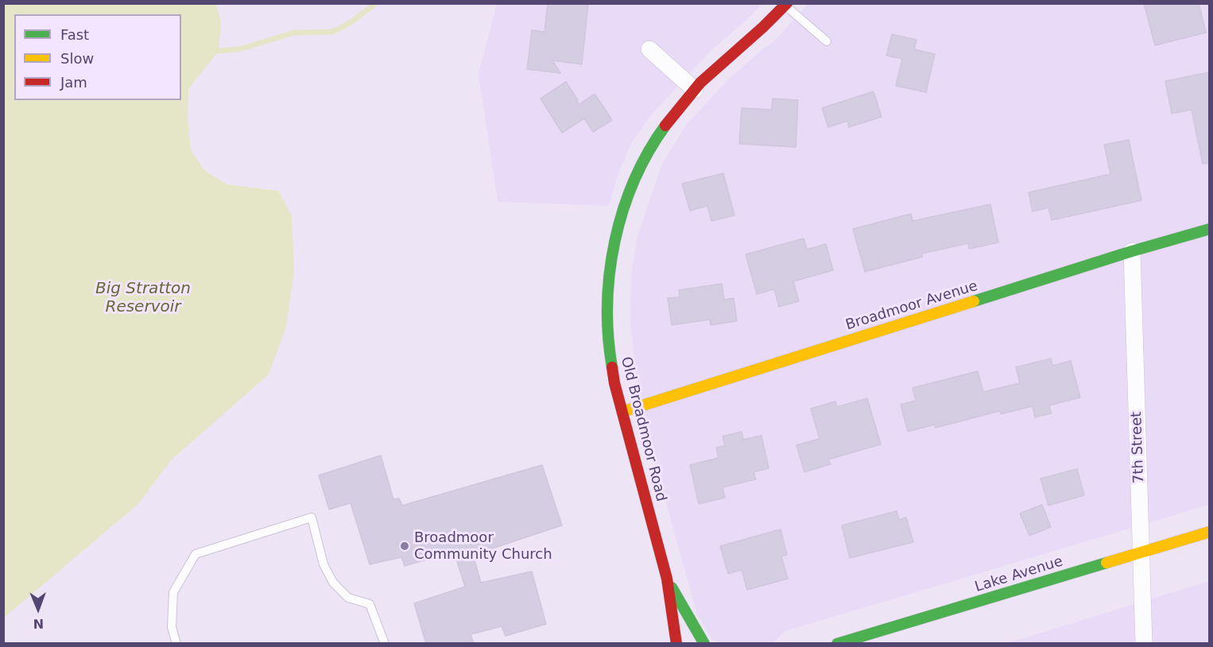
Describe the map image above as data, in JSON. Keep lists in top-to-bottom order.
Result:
{
  "streets": {
    "street": [
      "Broadmoor Avenue",
      "Old Broadmoor Road",
      "7th Street",
      "Lake Avenue"
    ]
  },
  "crossings": [
    ["Broadmoor Avenue", "Old Broadmoor Road"],
    ["Broadmoor Avenue", "7th Street"],
    ["7th Street", "Lake Avenue"]
  ],
  "water": ["Big Stratton Reservoir"],
  "places": ["Broadmoor Community Church"],
  "legend": ["Fast", "Slow", "Jam"],
  "north": "bottom"
}
